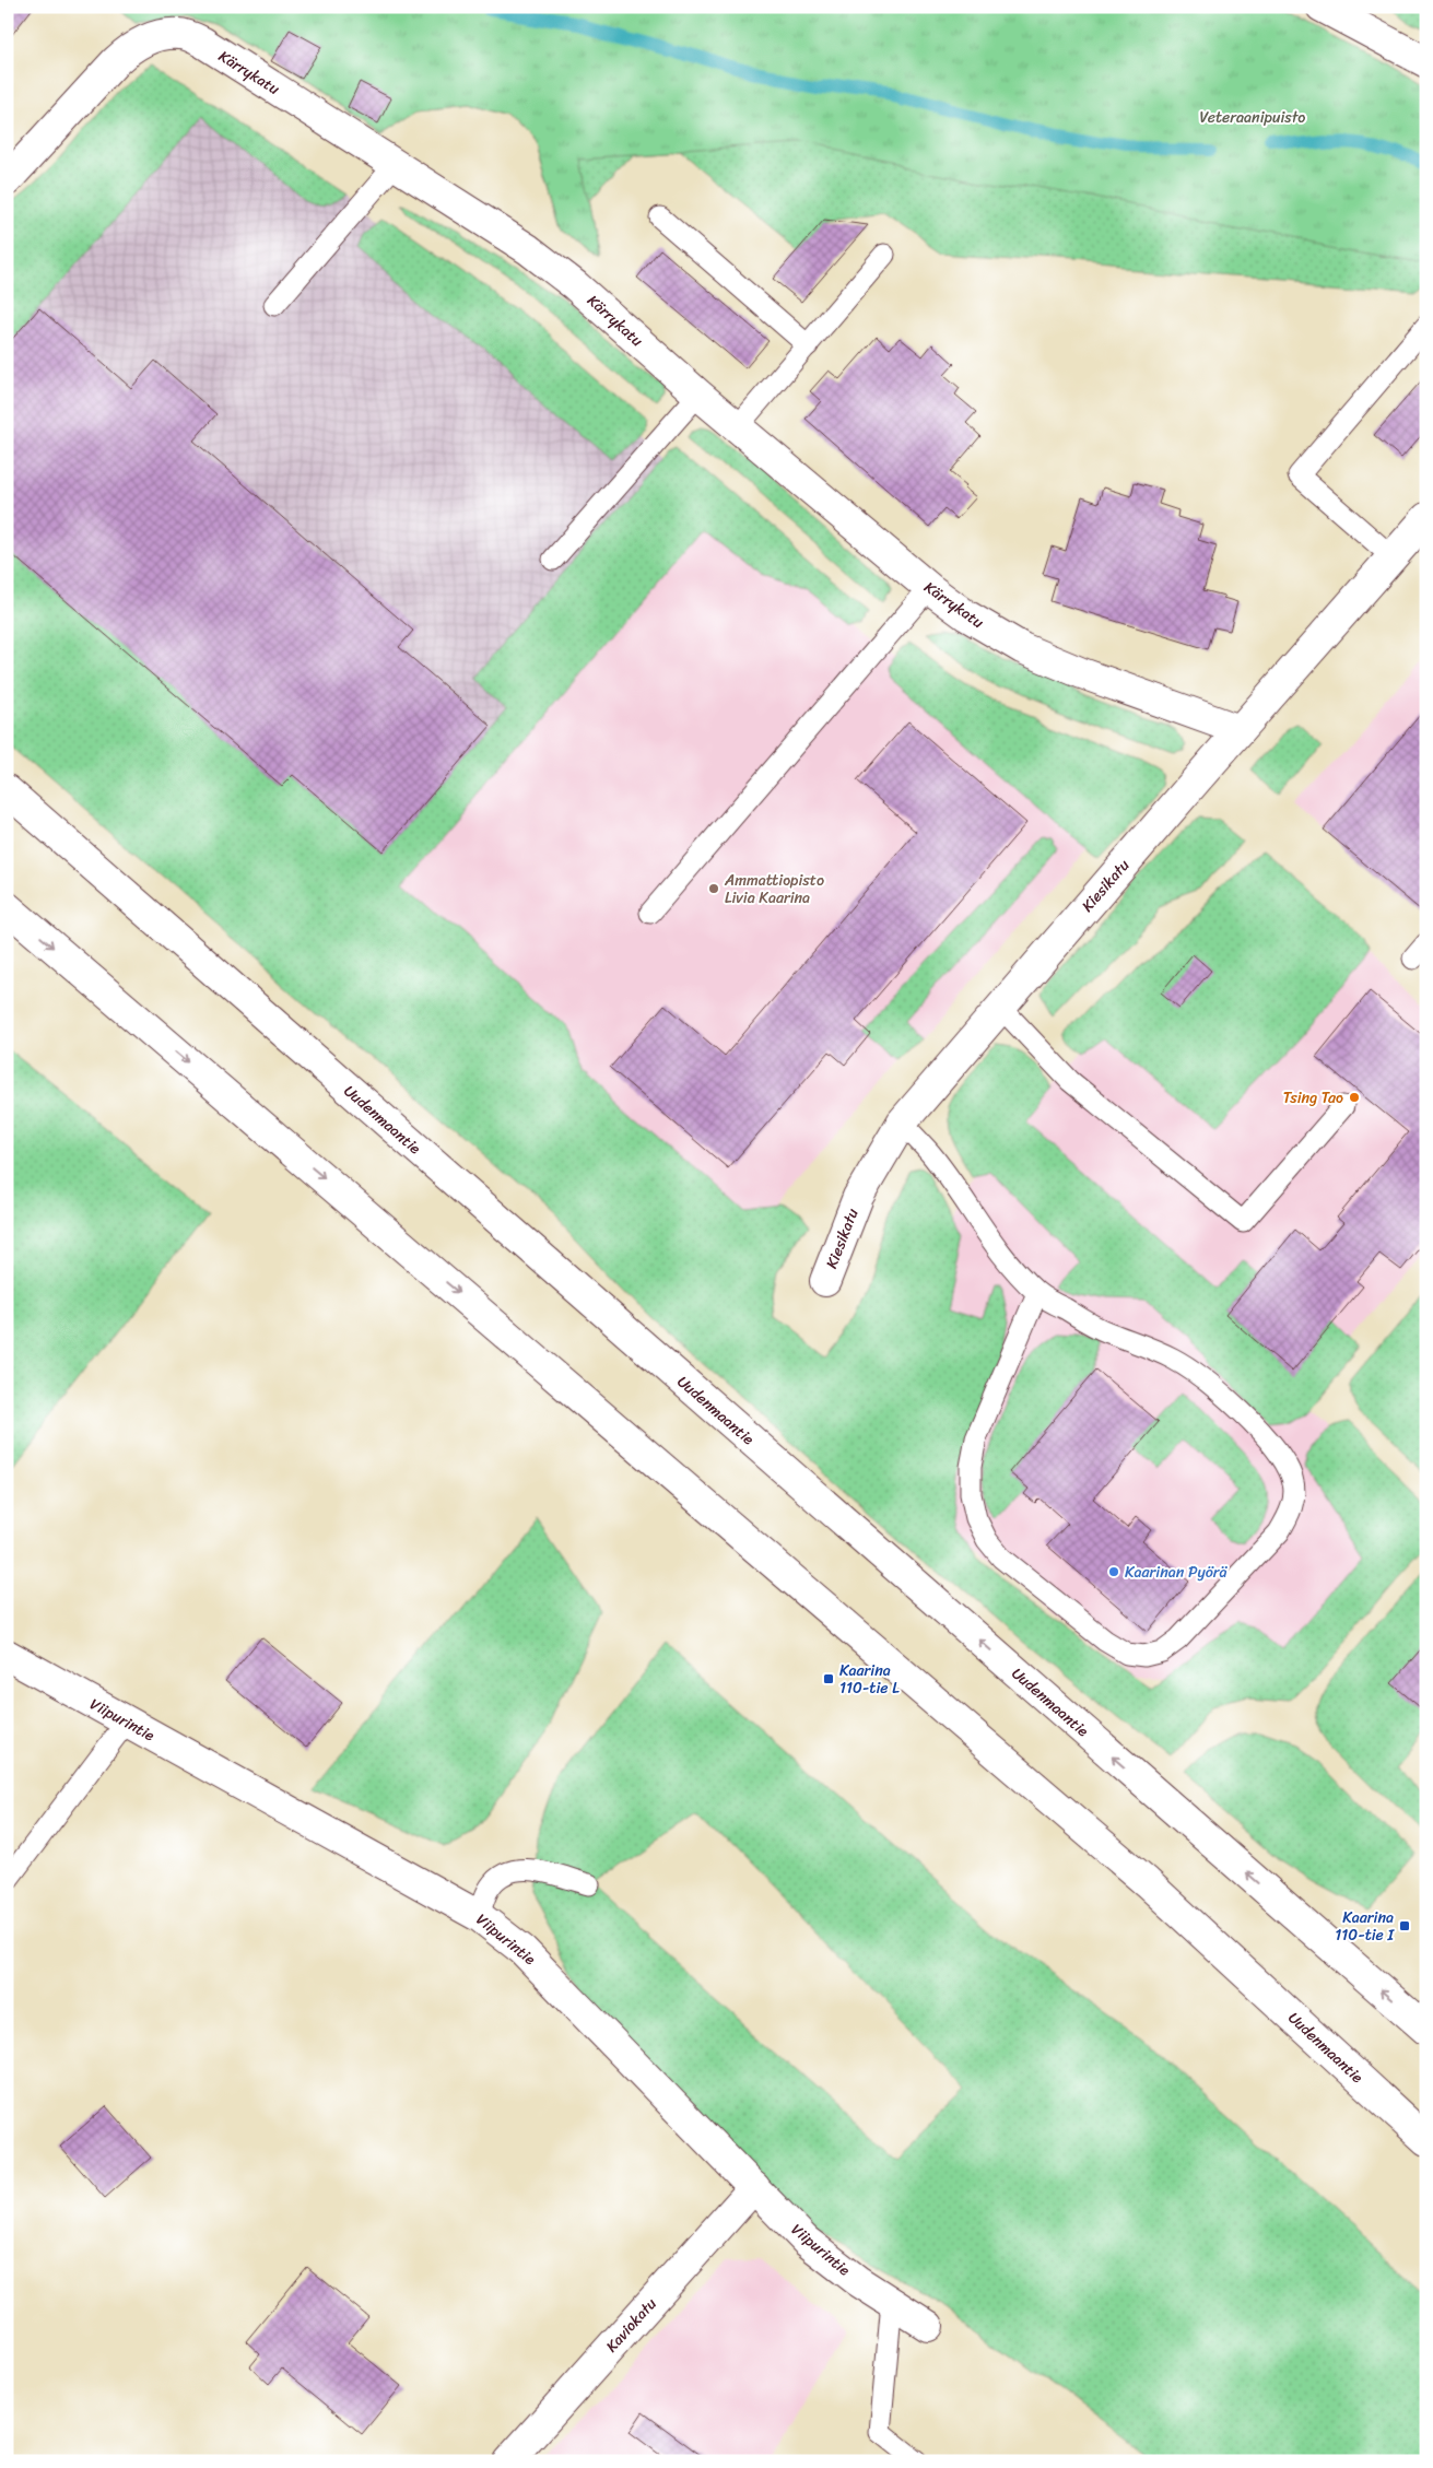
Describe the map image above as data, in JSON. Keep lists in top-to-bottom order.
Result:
{
  "streets": {
    "street": [
      "Kärrykatu",
      "Kiesikatu",
      "Uudenmaantie",
      "Viipurintie",
      "Kaviokatu"
    ]
  },
  "crossings": [
    ["Kärrykatu", "Kiesikatu"],
    ["Viipurintie", "Kaviokatu"]
  ],
  "parks": ["Veteraanipuisto"],
  "places": {
    "other": ["Ammattiopisto Livia Kaarina", "Tsing Tao", "Kaarinan Pyörä"],
    "transit": ["Kaarina 110-tie L", "Kaarina 110-tie I"]
  }
}
